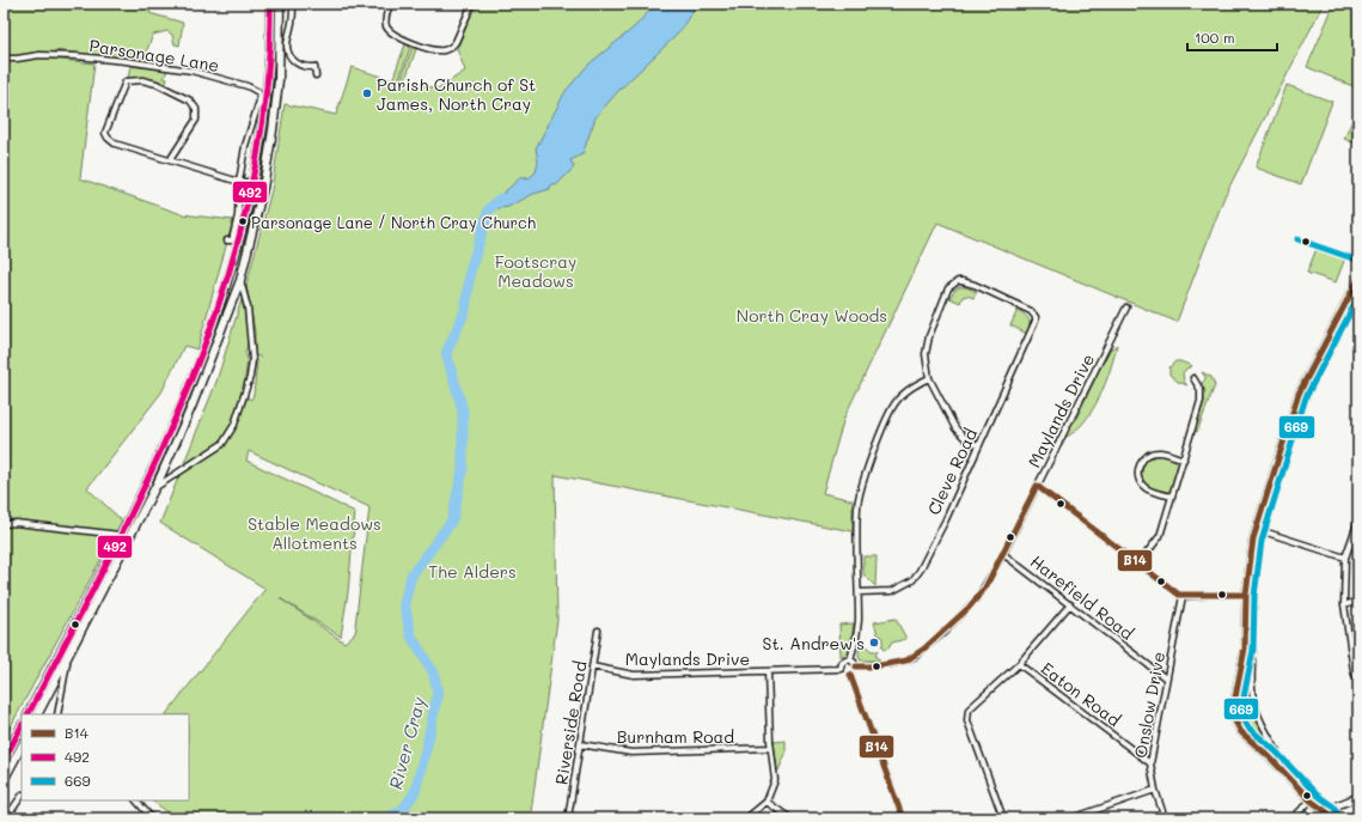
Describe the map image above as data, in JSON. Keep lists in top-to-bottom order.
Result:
{
  "streets": {
    "street": [
      "Parsonage Lane",
      "Maylands Drive",
      "Cleve Road",
      "Harefield Road",
      "Eaton Road",
      "Onslow Drive",
      "Riverside Road",
      "Burnham Road"
    ]
  },
  "crossings": [
    ["Maylands Drive", "Harefield Road"],
    ["Maylands Drive", "Riverside Road"],
    ["Harefield Road", "Onslow Drive"],
    ["Eaton Road", "Onslow Drive"],
    ["Riverside Road", "Burnham Road"]
  ],
  "water": ["River Cray"],
  "parks": [
    "Footscray Meadows",
    "North Cray Woods",
    "Stable Meadows Allotments",
    "The Alders"
  ],
  "places": ["Parish Church of St James, North Cray", "Parsonage Lane / North Cray Church", "St. Andrew's"],
  "lines": ["transit line 492", "transit line 669", "transit line B14"],
  "legend": ["B14", "492", "669"],
  "scale_bar": "100 m"
}
